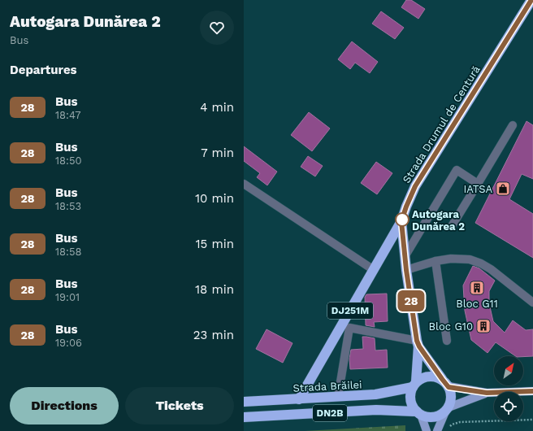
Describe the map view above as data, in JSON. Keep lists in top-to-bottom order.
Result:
{
  "streets": {
    "highway": [
      "Strada Drumul de Centură",
      "DJ251M",
      "Strada Brăilei",
      "DN2B"
    ]
  },
  "crossings": [
    ["Strada Drumul de Centură", "DJ251M"],
    ["Strada Drumul de Centură", "Strada Brăilei"],
    ["Strada Drumul de Centură", "DN2B"],
    ["DJ251M", "Strada Brăilei"],
    ["Strada Brăilei", "DN2B"]
  ],
  "places": {
    "shop": ["IATSA"],
    "other": ["Autogara Dunărea 2"],
    "building": ["Bloc G11", "Bloc G10"]
  },
  "lines": ["bus line 28"],
  "north": "top right",
  "page": {
    "heading": [
      ["Autogara Dunărea 2", "Bus"],
      "Departures"
    ],
    "on_map": "28",
    "list": [
      {
        "mark": "28",
        "name": "Bus",
        "note": "18:47",
        "value": "4 min"
      },
      {
        "mark": "28",
        "name": "Bus",
        "note": "18:50",
        "value": "7 min"
      },
      {
        "mark": "28",
        "name": "Bus",
        "note": "18:53",
        "value": "10 min"
      },
      {
        "mark": "28",
        "name": "Bus",
        "note": "18:58",
        "value": "15 min"
      },
      {
        "mark": "28",
        "name": "Bus",
        "note": "19:01",
        "value": "18 min"
      },
      {
        "mark": "28",
        "name": "Bus",
        "note": "19:06",
        "value": "23 min"
      }
    ],
    "buttons": ["Directions", "Tickets"]
  }
}
